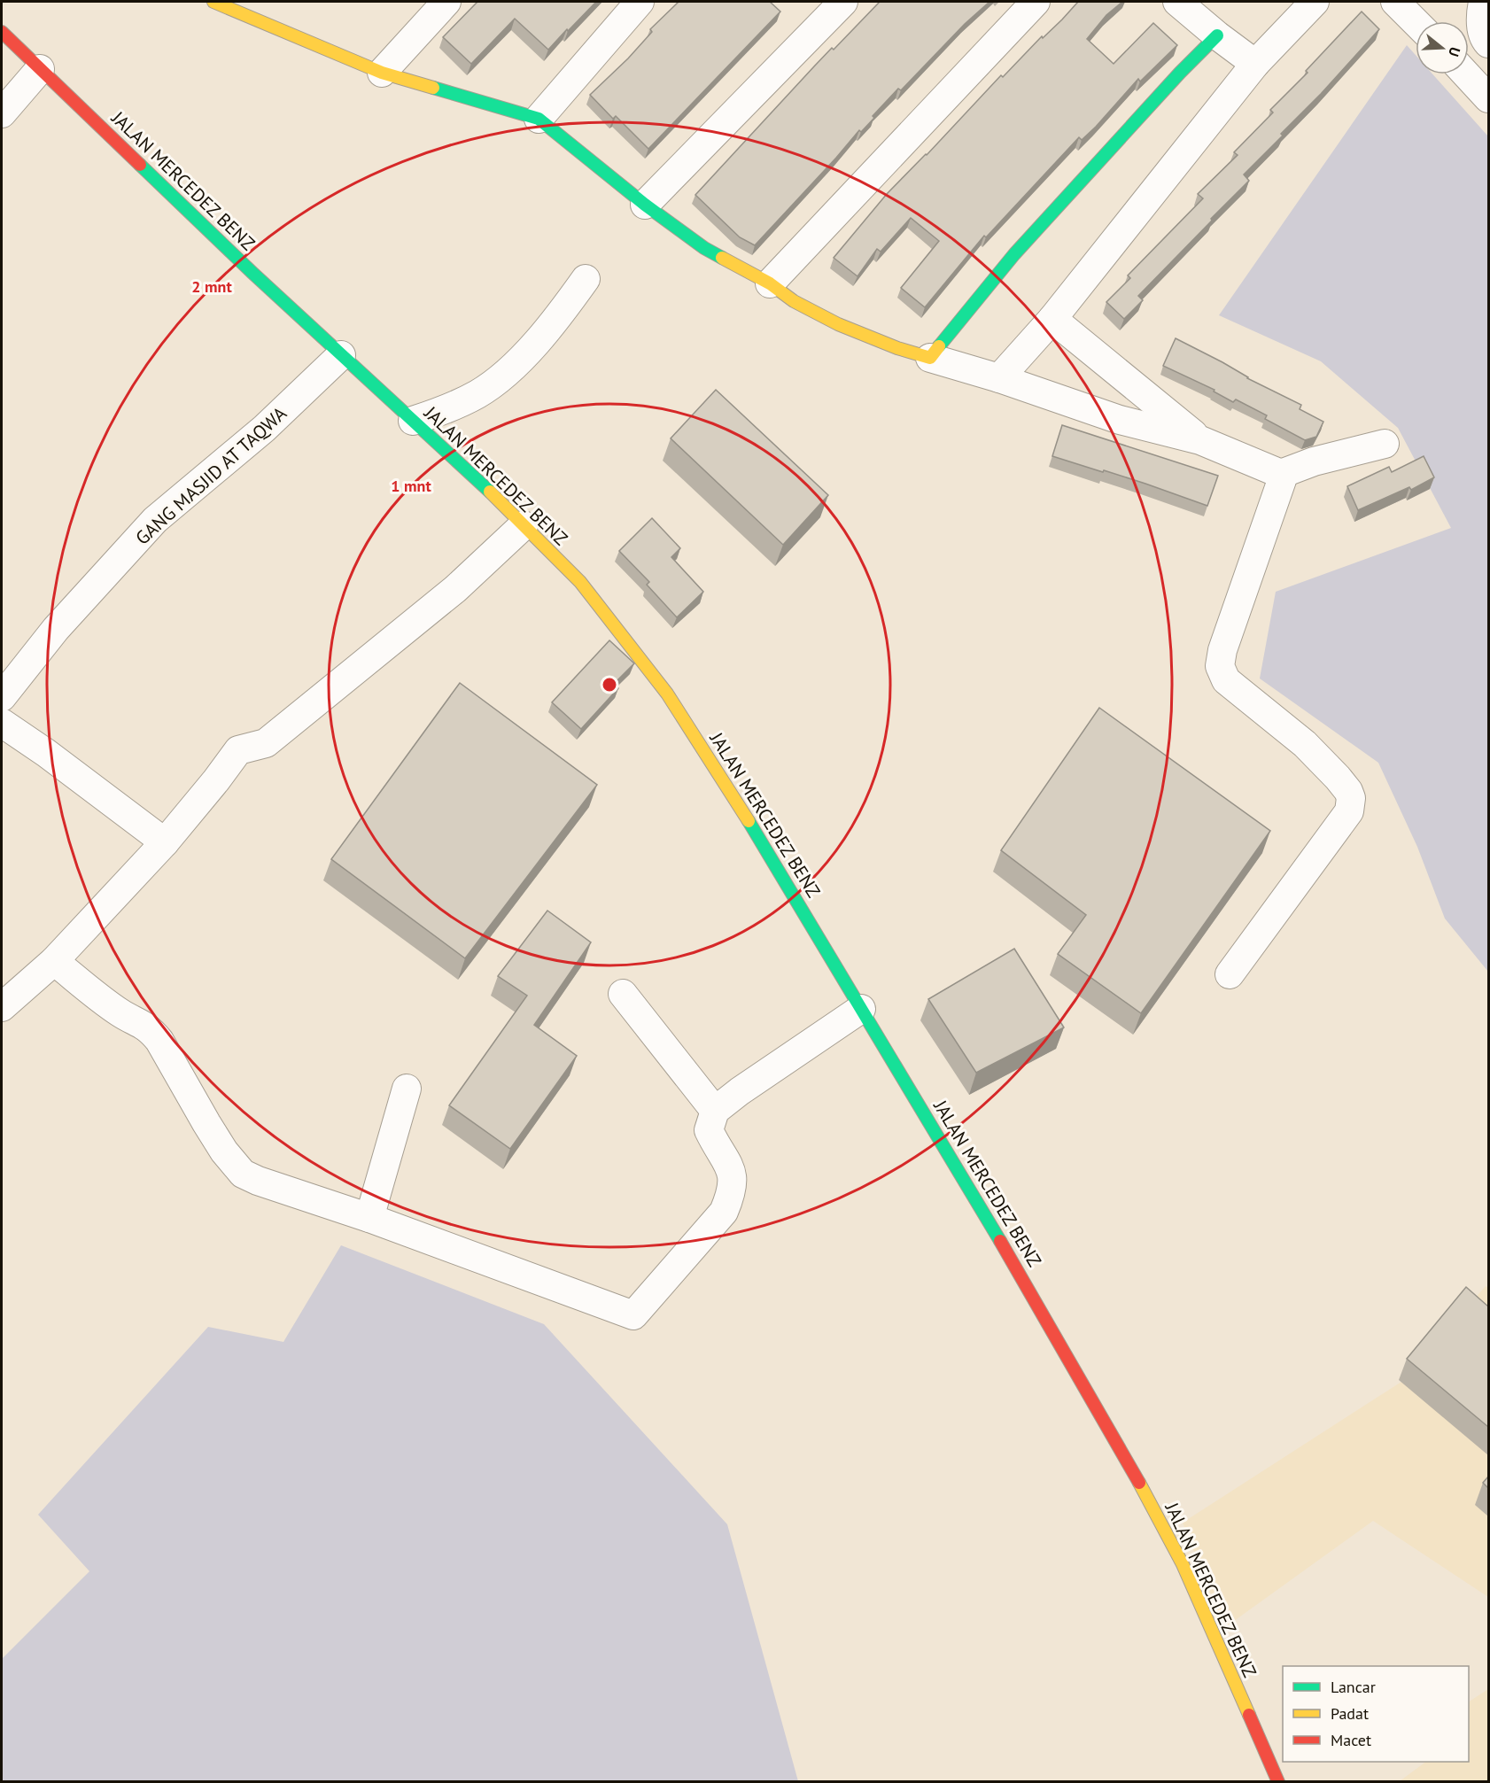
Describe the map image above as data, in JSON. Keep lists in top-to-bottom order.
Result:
{
  "streets": {
    "main road": ["JALAN MERCEDEZ BENZ"],
    "street": ["GANG MASJID AT TAQWA"]
  },
  "crossings": [
    ["JALAN MERCEDEZ BENZ", "GANG MASJID AT TAQWA"]
  ],
  "legend": ["Lancar", "Padat", "Macet"],
  "north": "right",
  "rings": ["2 mnt", "1 mnt"]
}
